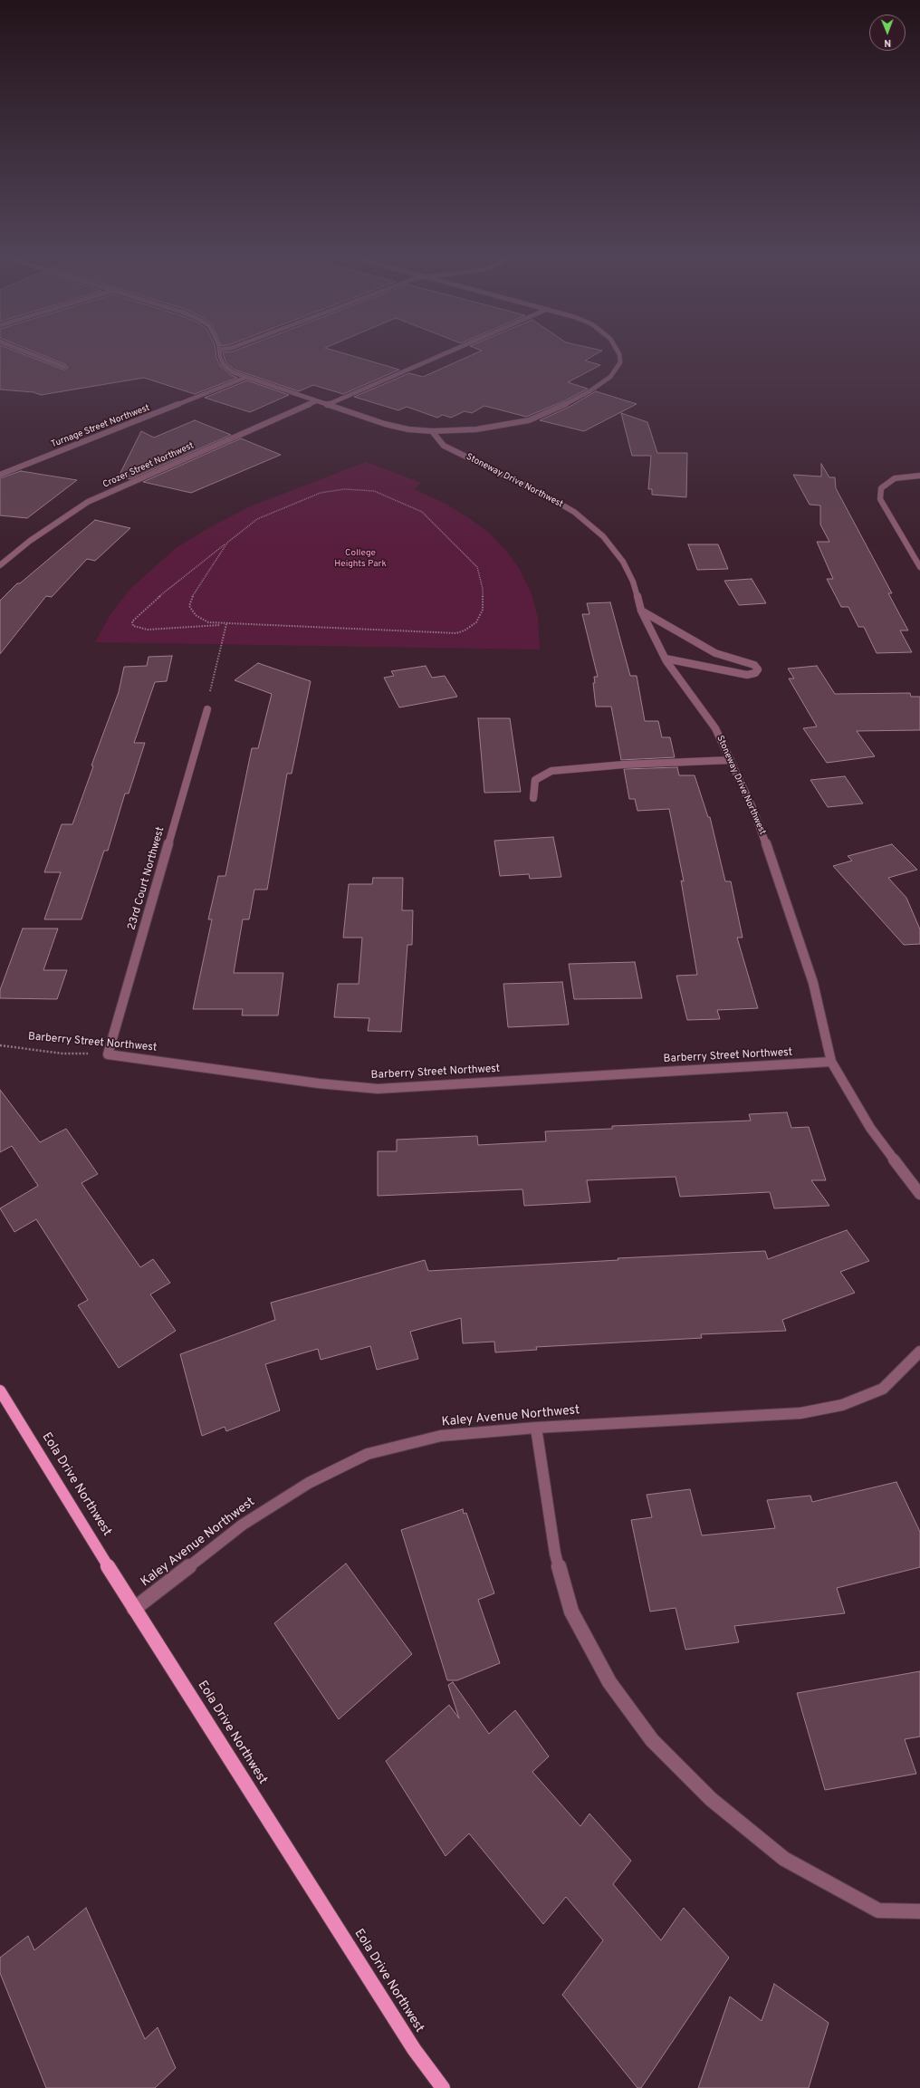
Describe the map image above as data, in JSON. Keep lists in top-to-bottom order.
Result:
{
  "streets": {
    "main road": ["Eola Drive Northwest"],
    "street": [
      "Turnage Street Northwest",
      "Crozer Street Northwest",
      "Stoneway Drive Northwest",
      "23rd Court Northwest",
      "Barberry Street Northwest",
      "Kaley Avenue Northwest"
    ]
  },
  "crossings": [
    ["Stoneway Drive Northwest", "Barberry Street Northwest"],
    ["23rd Court Northwest", "Barberry Street Northwest"],
    ["Kaley Avenue Northwest", "Eola Drive Northwest"]
  ],
  "parks": ["College Heights Park"],
  "north": "bottom"
}
